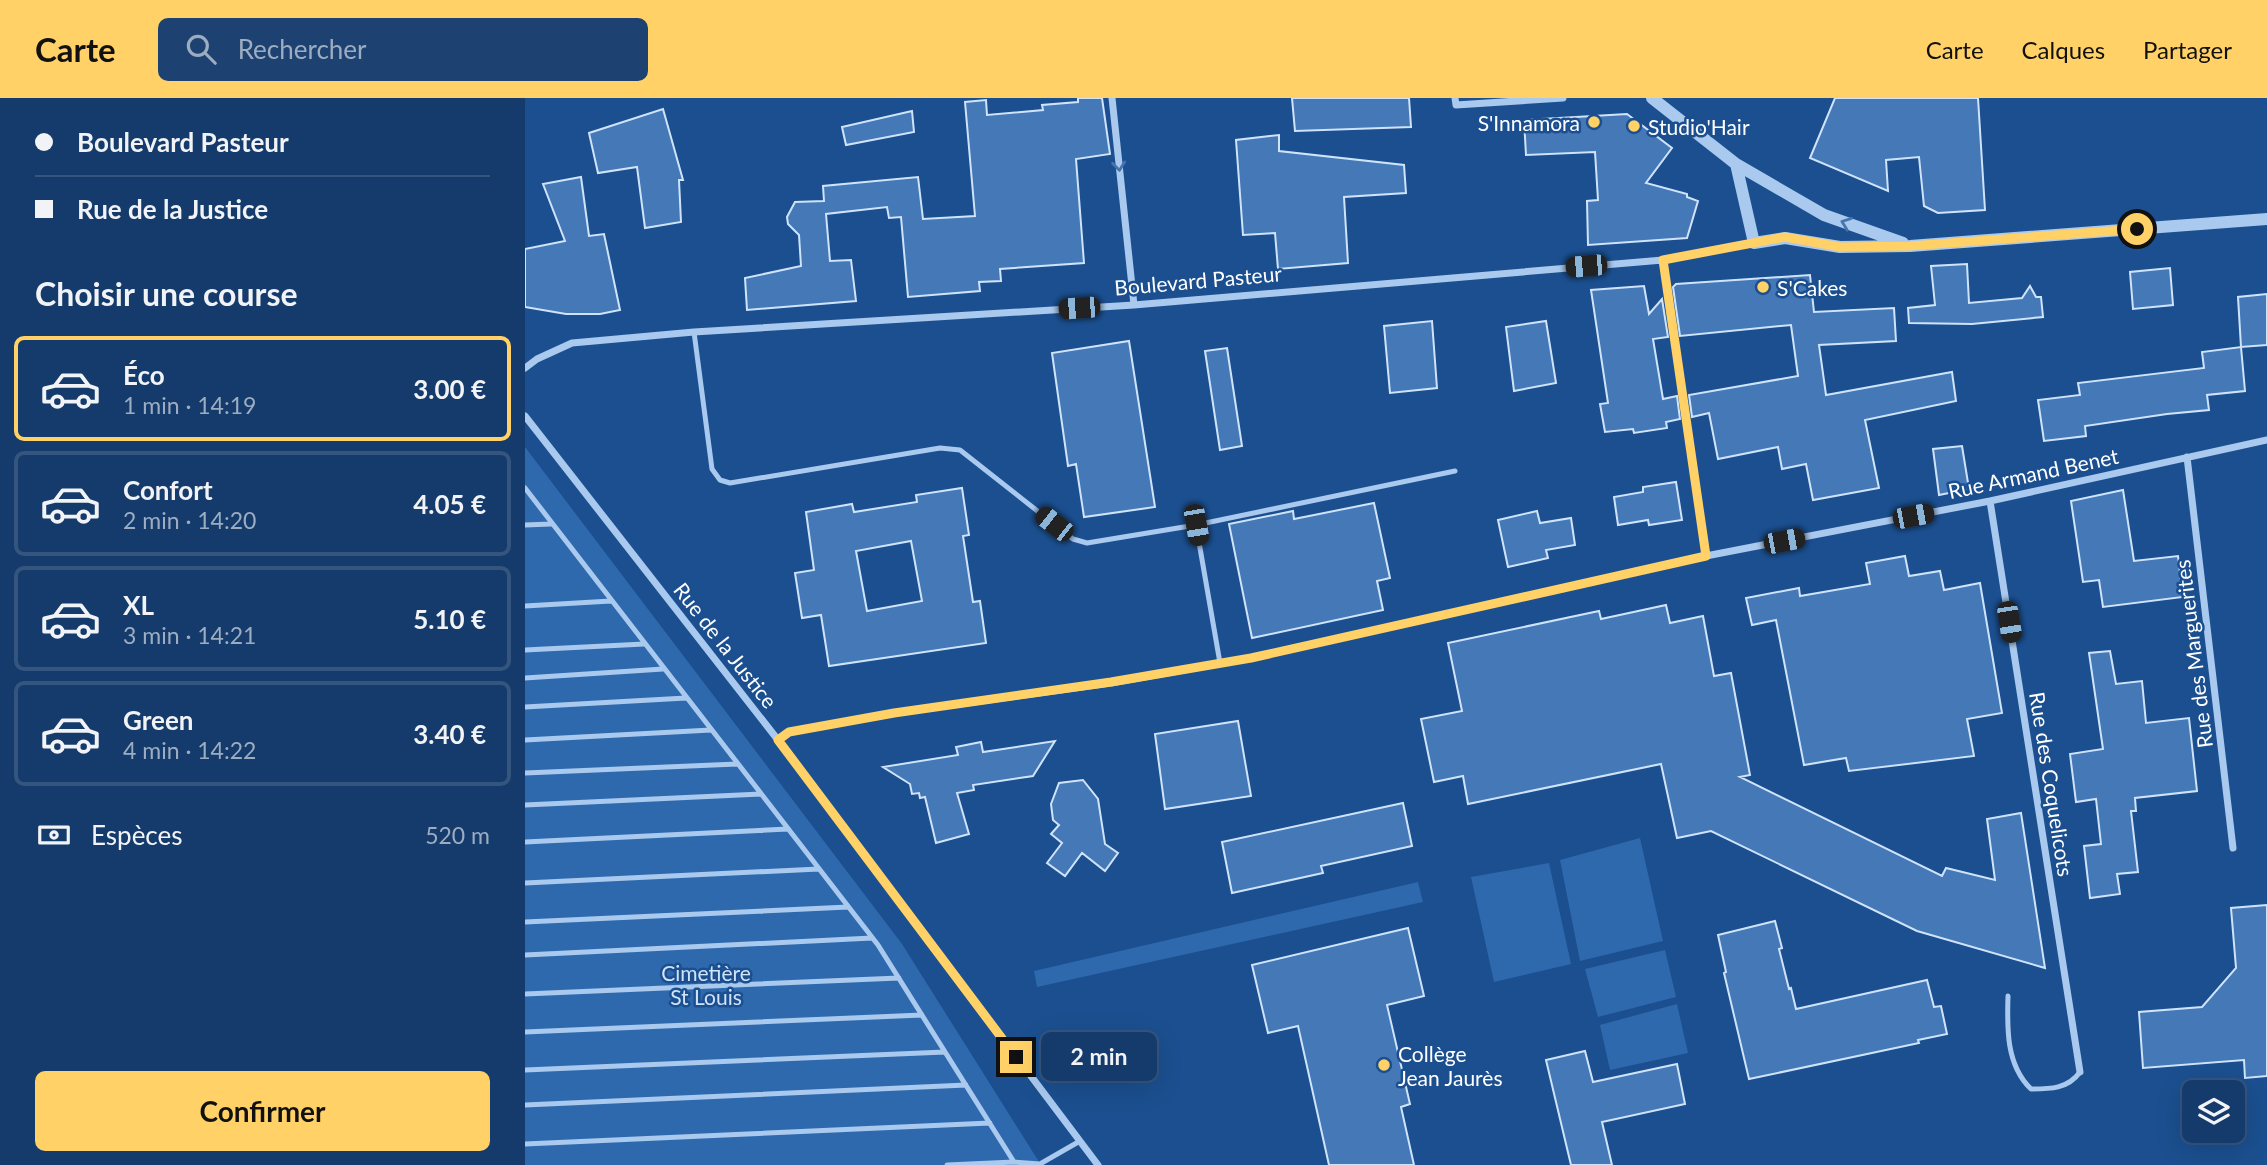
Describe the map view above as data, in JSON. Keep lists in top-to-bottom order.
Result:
{
  "streets": {
    "street": [
      "Boulevard Pasteur",
      "Rue Armand Benet",
      "Rue de la Justice",
      "Rue des Marguerites",
      "Rue des Coquelicots"
    ]
  },
  "crossings": [
    ["Rue Armand Benet", "Rue de la Justice"],
    ["Rue Armand Benet", "Rue des Marguerites"],
    ["Rue Armand Benet", "Rue des Coquelicots"]
  ],
  "parks": ["Cimetière St Louis"],
  "places": [
    "S'Innamora",
    "Studio'Hair",
    "S'Cakes",
    "Collège Jean Jaurès"
  ],
  "page": {
    "header": "Carte",
    "search": "Rechercher",
    "nav": ["Carte", "Calques", "Partager"],
    "banner": ["Boulevard Pasteur", "Rue de la Justice"],
    "heading": "Choisir une course",
    "list": [
      {
        "name": "Éco",
        "note": "1 min · 14:19",
        "value": "3.00 €"
      },
      {
        "name": "Confort",
        "note": "2 min · 14:20",
        "value": "4.05 €"
      },
      {
        "name": "XL",
        "note": "3 min · 14:21",
        "value": "5.10 €"
      },
      {
        "name": "Green",
        "note": "4 min · 14:22",
        "value": "3.40 €"
      }
    ],
    "pay": ["Espèces", "520 m"],
    "bubble": "2 min",
    "buttons": "Confirmer"
  }
}
